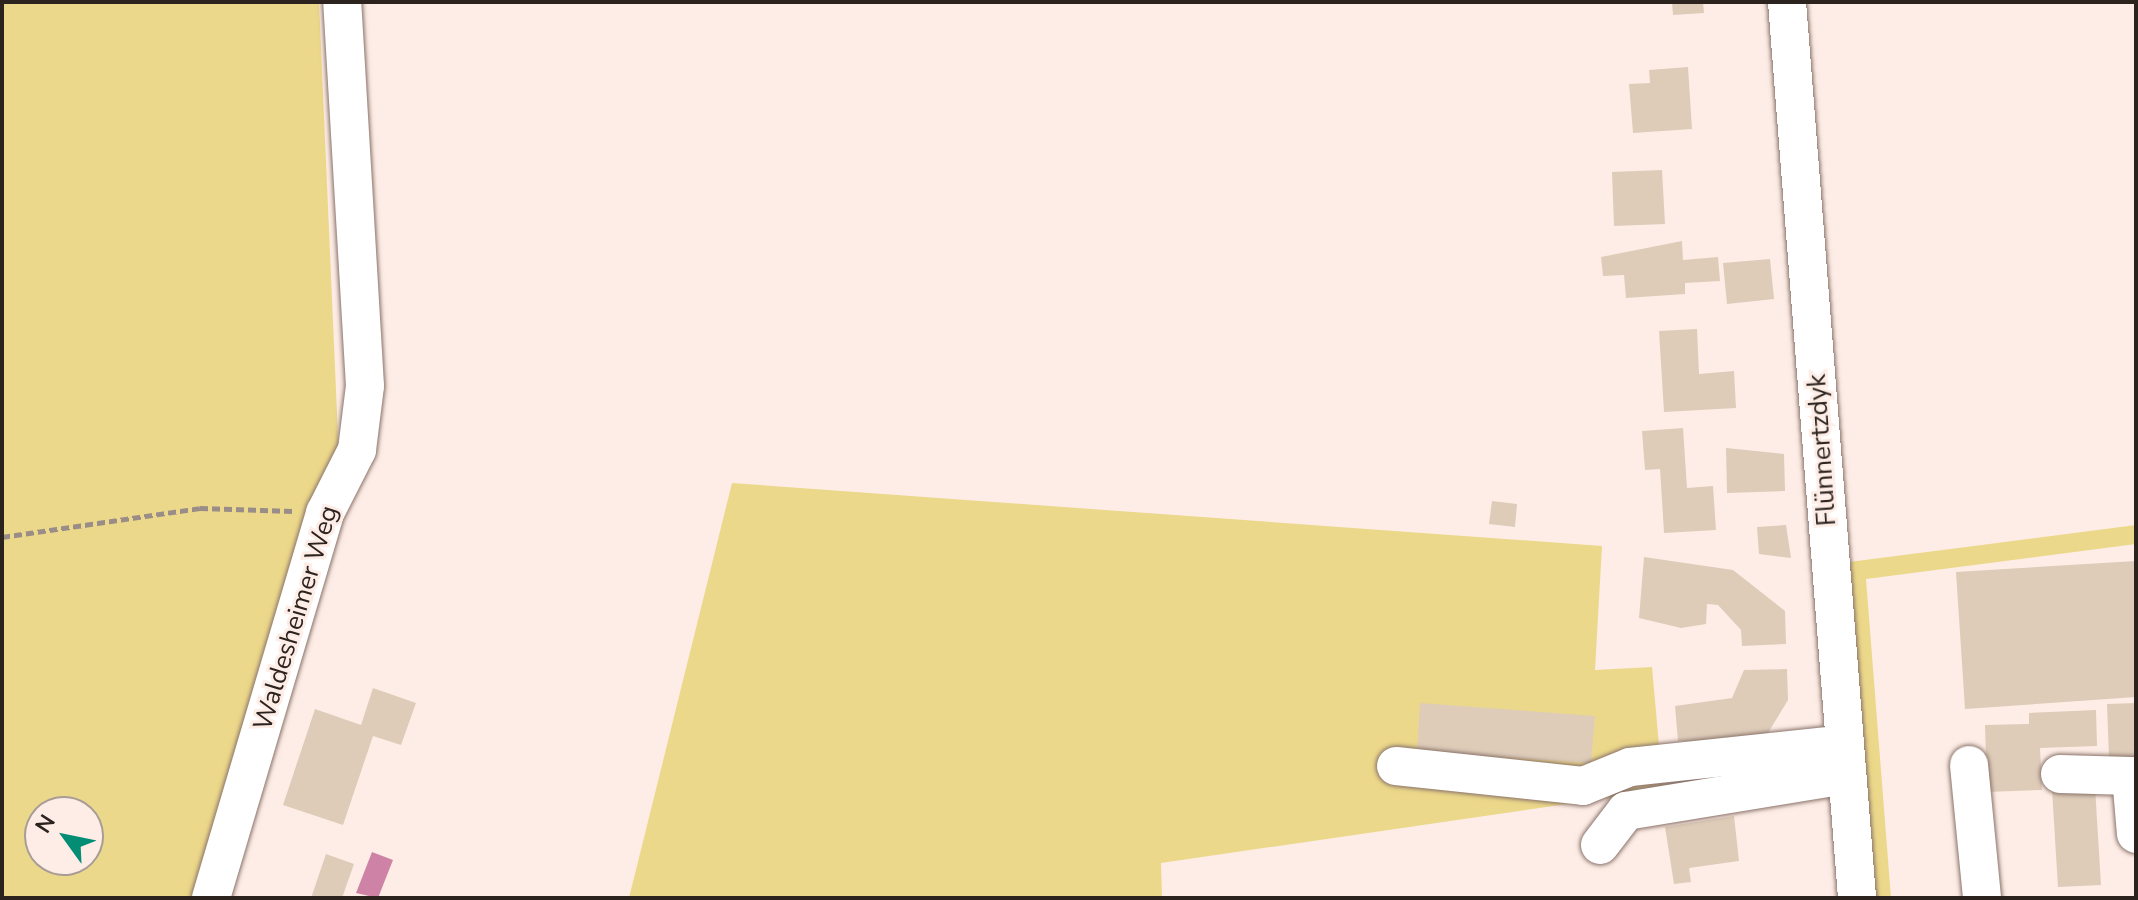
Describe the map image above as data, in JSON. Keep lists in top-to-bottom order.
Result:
{
  "streets": {
    "street": ["Flünnertzdyk", "Waldesheimer Weg"]
  },
  "north": "top left"
}
